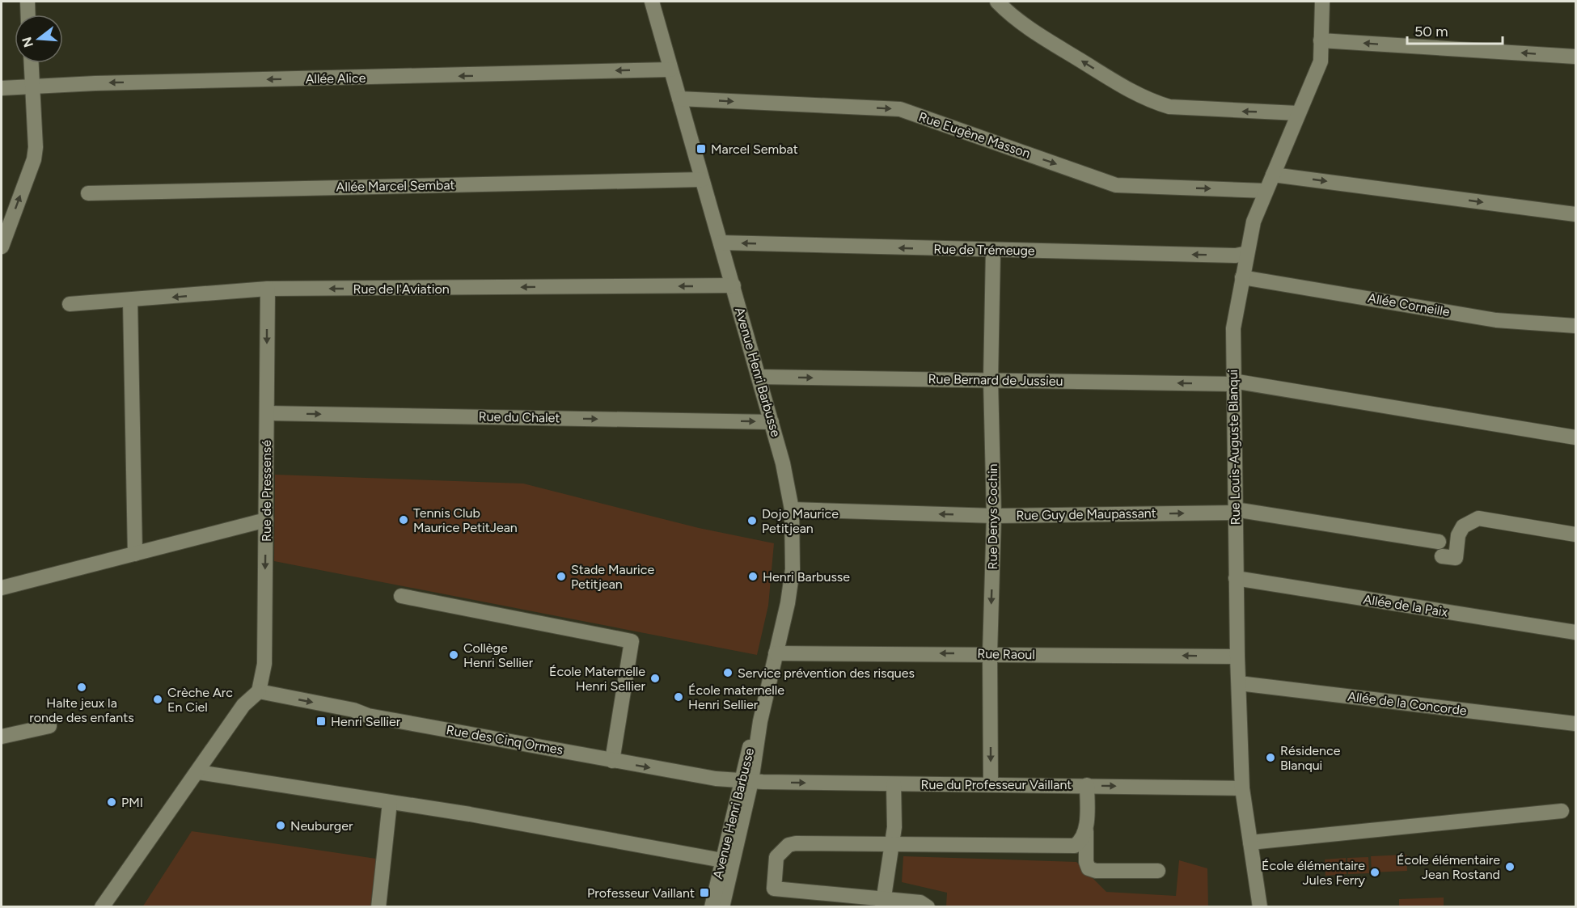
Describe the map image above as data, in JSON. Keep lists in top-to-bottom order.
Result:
{
  "streets": {
    "street": [
      "Allée Alice",
      "Rue Eugène Masson",
      "Allée Marcel Sembat",
      "Rue de Trémeuge",
      "Rue de l'Aviation",
      "Allée Corneille",
      "Avenue Henri Barbusse",
      "Rue Bernard de Jussieu",
      "Rue du Chalet",
      "Rue Louis-Auguste Blanqui",
      "Rue de Pressensé",
      "Rue Guy de Maupassant",
      "Rue Denys Cochin",
      "Allée de la Paix",
      "Rue Raoul",
      "Allée de la Concorde",
      "Rue des Cinq Ormes",
      "Rue du Professeur Vaillant"
    ]
  },
  "crossings": [
    ["Allée Alice", "Avenue Henri Barbusse"],
    ["Rue Eugène Masson", "Avenue Henri Barbusse"],
    ["Rue Eugène Masson", "Rue Louis-Auguste Blanqui"],
    ["Allée Marcel Sembat", "Avenue Henri Barbusse"],
    ["Rue de Trémeuge", "Avenue Henri Barbusse"],
    ["Rue de Trémeuge", "Rue Louis-Auguste Blanqui"],
    ["Rue de Trémeuge", "Rue Denys Cochin"],
    ["Rue de l'Aviation", "Avenue Henri Barbusse"],
    ["Rue de l'Aviation", "Rue de Pressensé"],
    ["Allée Corneille", "Rue Louis-Auguste Blanqui"],
    ["Avenue Henri Barbusse", "Rue Bernard de Jussieu"],
    ["Avenue Henri Barbusse", "Rue du Chalet"],
    ["Avenue Henri Barbusse", "Rue Guy de Maupassant"],
    ["Avenue Henri Barbusse", "Rue Raoul"],
    ["Avenue Henri Barbusse", "Rue des Cinq Ormes"],
    ["Avenue Henri Barbusse", "Rue du Professeur Vaillant"],
    ["Rue Bernard de Jussieu", "Rue Louis-Auguste Blanqui"],
    ["Rue Bernard de Jussieu", "Rue Denys Cochin"],
    ["Rue du Chalet", "Rue de Pressensé"],
    ["Rue Louis-Auguste Blanqui", "Rue Guy de Maupassant"],
    ["Rue Louis-Auguste Blanqui", "Allée de la Paix"],
    ["Rue Louis-Auguste Blanqui", "Rue Raoul"],
    ["Rue Louis-Auguste Blanqui", "Allée de la Concorde"],
    ["Rue Louis-Auguste Blanqui", "Rue du Professeur Vaillant"],
    ["Rue de Pressensé", "Rue des Cinq Ormes"],
    ["Rue Guy de Maupassant", "Rue Denys Cochin"],
    ["Rue Denys Cochin", "Rue Raoul"],
    ["Rue Denys Cochin", "Rue du Professeur Vaillant"],
    ["Rue des Cinq Ormes", "Rue du Professeur Vaillant"]
  ],
  "one_way": [
    "Allée Alice",
    "Rue de Trémeuge",
    "Rue de l'Aviation",
    "Rue du Chalet",
    "Rue de Pressensé",
    "Rue Denys Cochin",
    "Rue Raoul",
    "Rue du Professeur Vaillant"
  ],
  "places": {
    "transit": ["Marcel Sembat", "Henri Sellier", "Professeur Vaillant"],
    "other": [
      "Tennis Club Maurice PetitJean",
      "Dojo Maurice Petitjean",
      "Stade Maurice Petitjean",
      "Henri Barbusse",
      "Collège Henri Sellier",
      "Service prévention des risques",
      "École Maternelle Henri Sellier",
      "Halte jeux la ronde des enfants",
      "École maternelle Henri Sellier",
      "Crèche Arc En Ciel",
      "Résidence Blanqui",
      "PMI",
      "Neuburger",
      "École élémentaire Jean Rostand",
      "École élémentaire Jules Ferry"
    ]
  },
  "scale_bar": "50 m",
  "north": "left"
}
